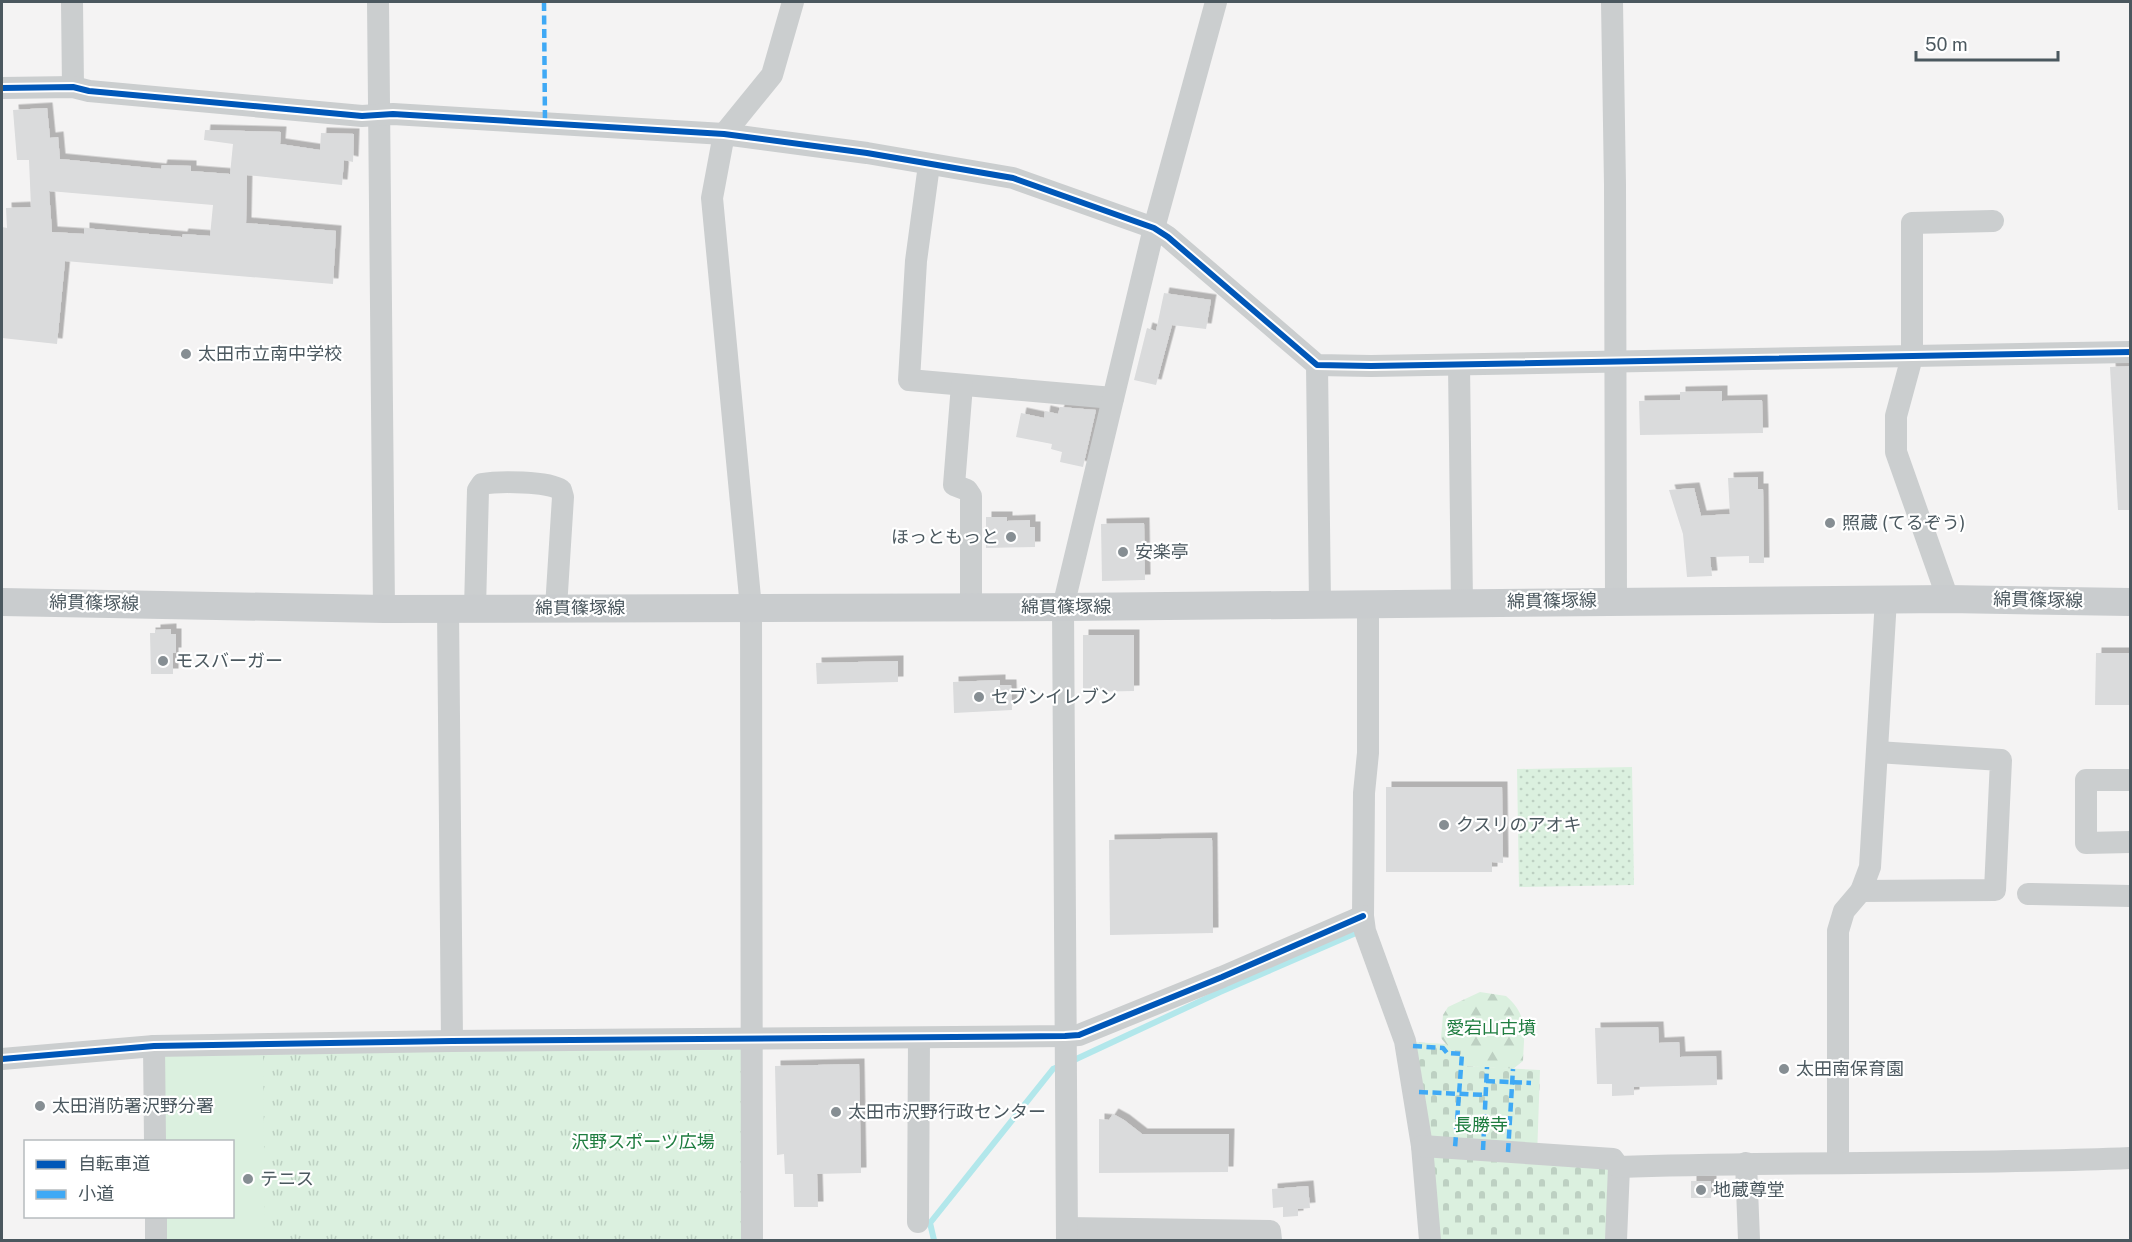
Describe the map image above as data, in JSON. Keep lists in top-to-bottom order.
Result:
{
  "streets": {
    "main road": ["綿貫篠塚線"]
  },
  "parks": ["愛宕山古墳", "長勝寺", "沢野スポーツ広場"],
  "places": [
    "太田市立南中学校",
    "照蔵 (てるぞう)",
    "ほっともっと",
    "安楽亭",
    "モスバーガー",
    "セブンイレブン",
    "クスリのアオキ",
    "太田南保育園",
    "太田消防署沢野分署",
    "太田市沢野行政センター",
    "テニス",
    "地蔵尊堂"
  ],
  "legend": ["自転車道", "小道"],
  "scale_bar": "50 m"
}
